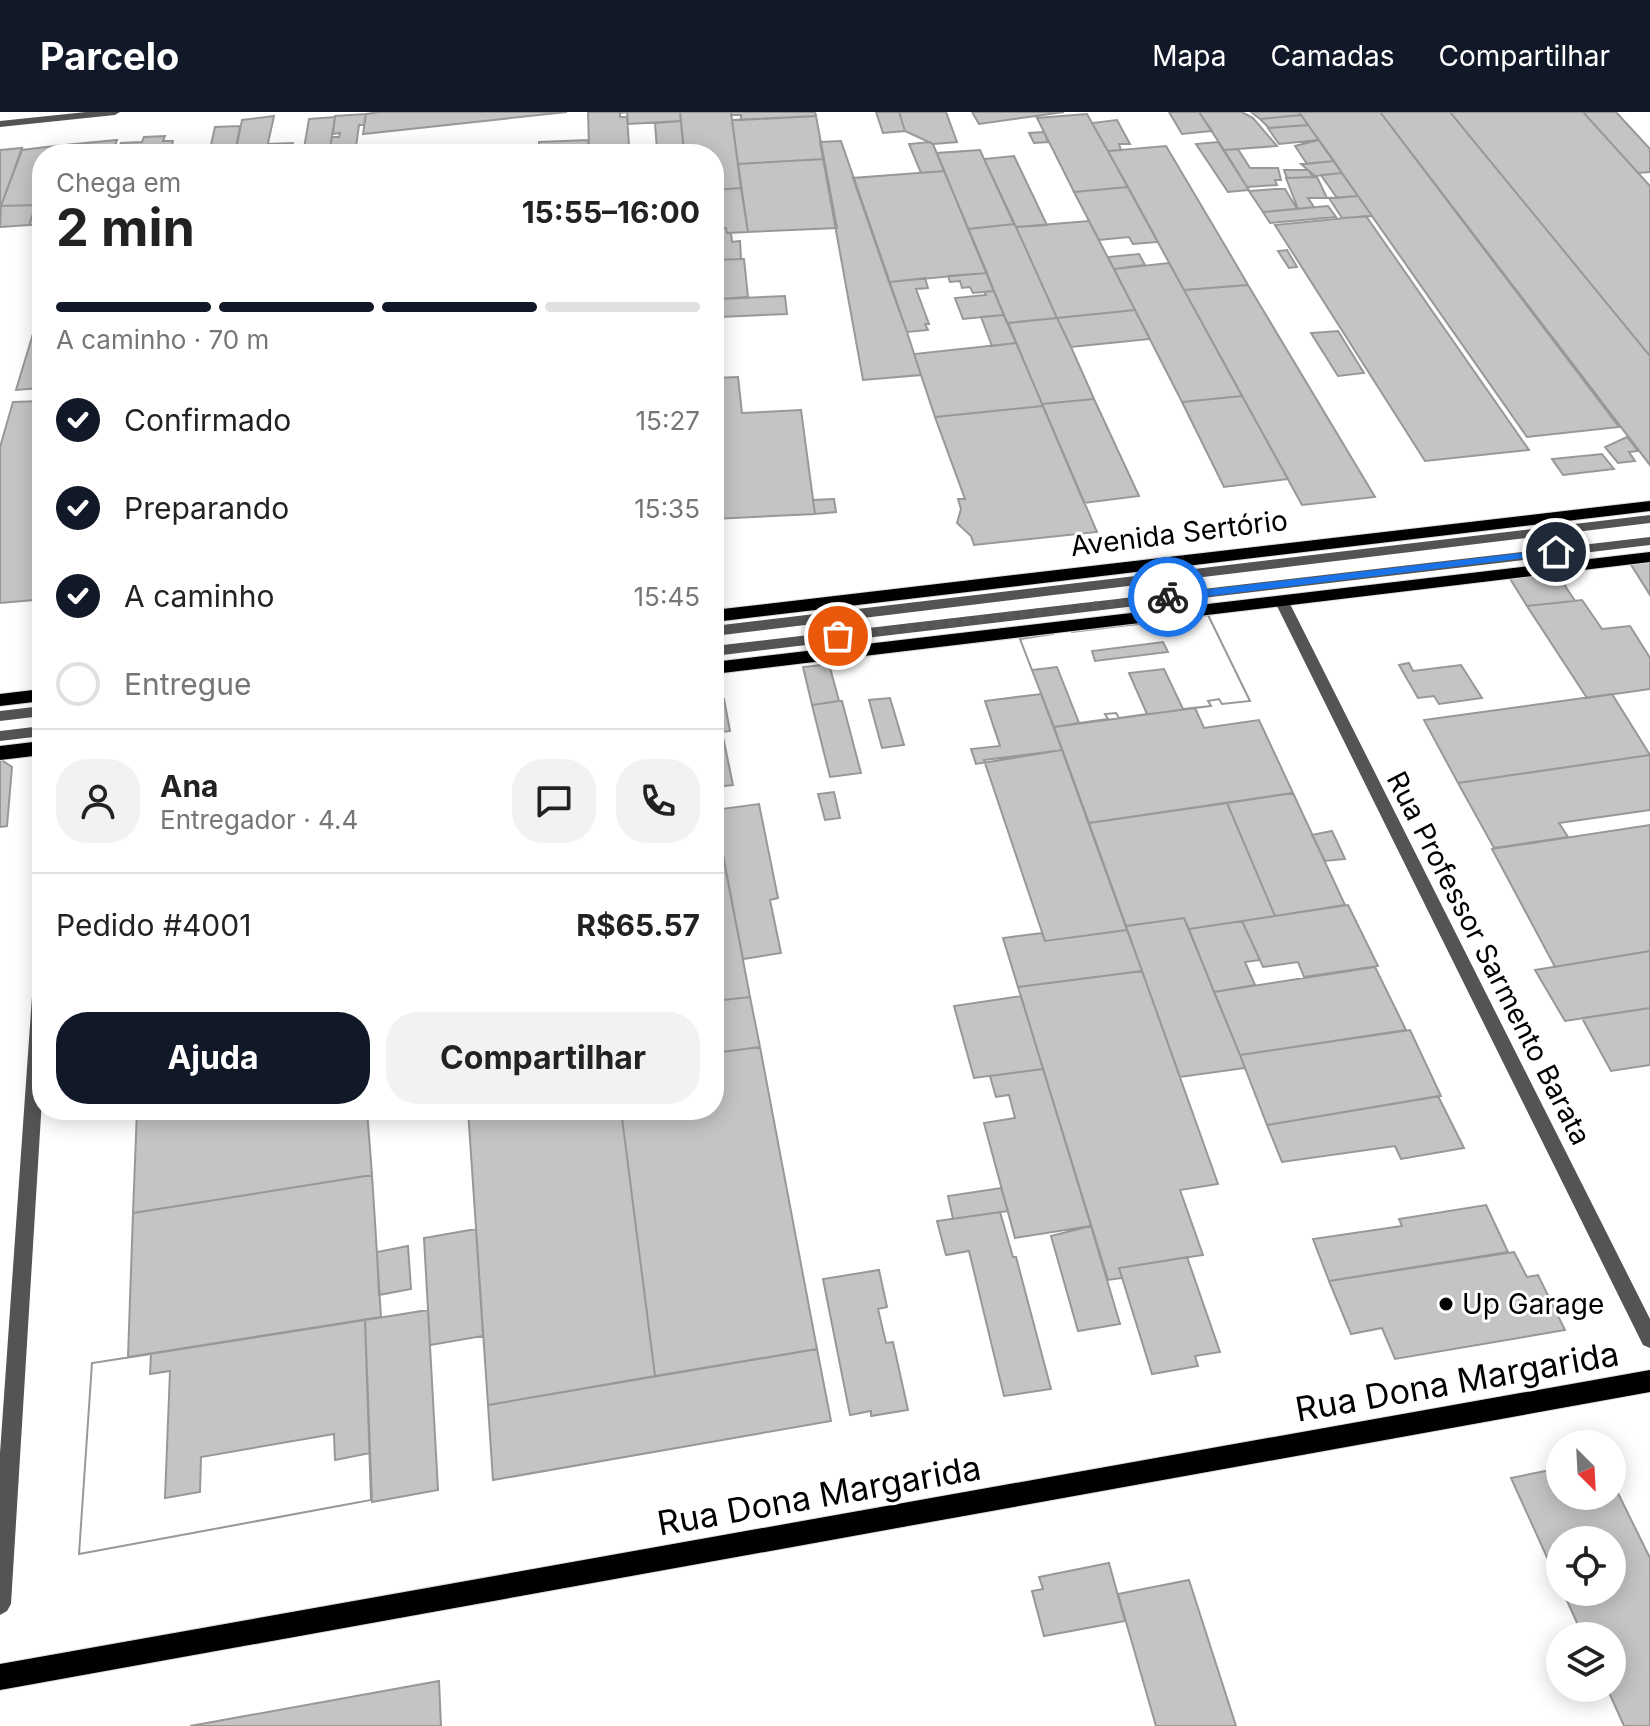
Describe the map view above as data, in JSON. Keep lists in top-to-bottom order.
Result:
{
  "streets": {
    "main road": ["Avenida Sertório", "Rua Dona Margarida"],
    "street": ["Rua Professor Sarmento Barata"]
  },
  "places": ["Up Garage"],
  "north": "bottom right",
  "page": {
    "header": "Parcelo",
    "nav": ["Mapa", "Camadas", "Compartilhar"],
    "heading": ["2 min", "Chega em", "15:55–16:00"],
    "panel": [
      "Ana",
      "Entregador · 4.4",
      "Pedido #4001",
      "R$65.57"
    ],
    "bar": "A caminho · 70 m",
    "list": [
      ["Confirmado", "15:27"],
      ["Preparando", "15:35"],
      ["A caminho", "15:45"],
      "Entregue"
    ],
    "buttons": ["Ajuda", "Compartilhar"]
  }
}
